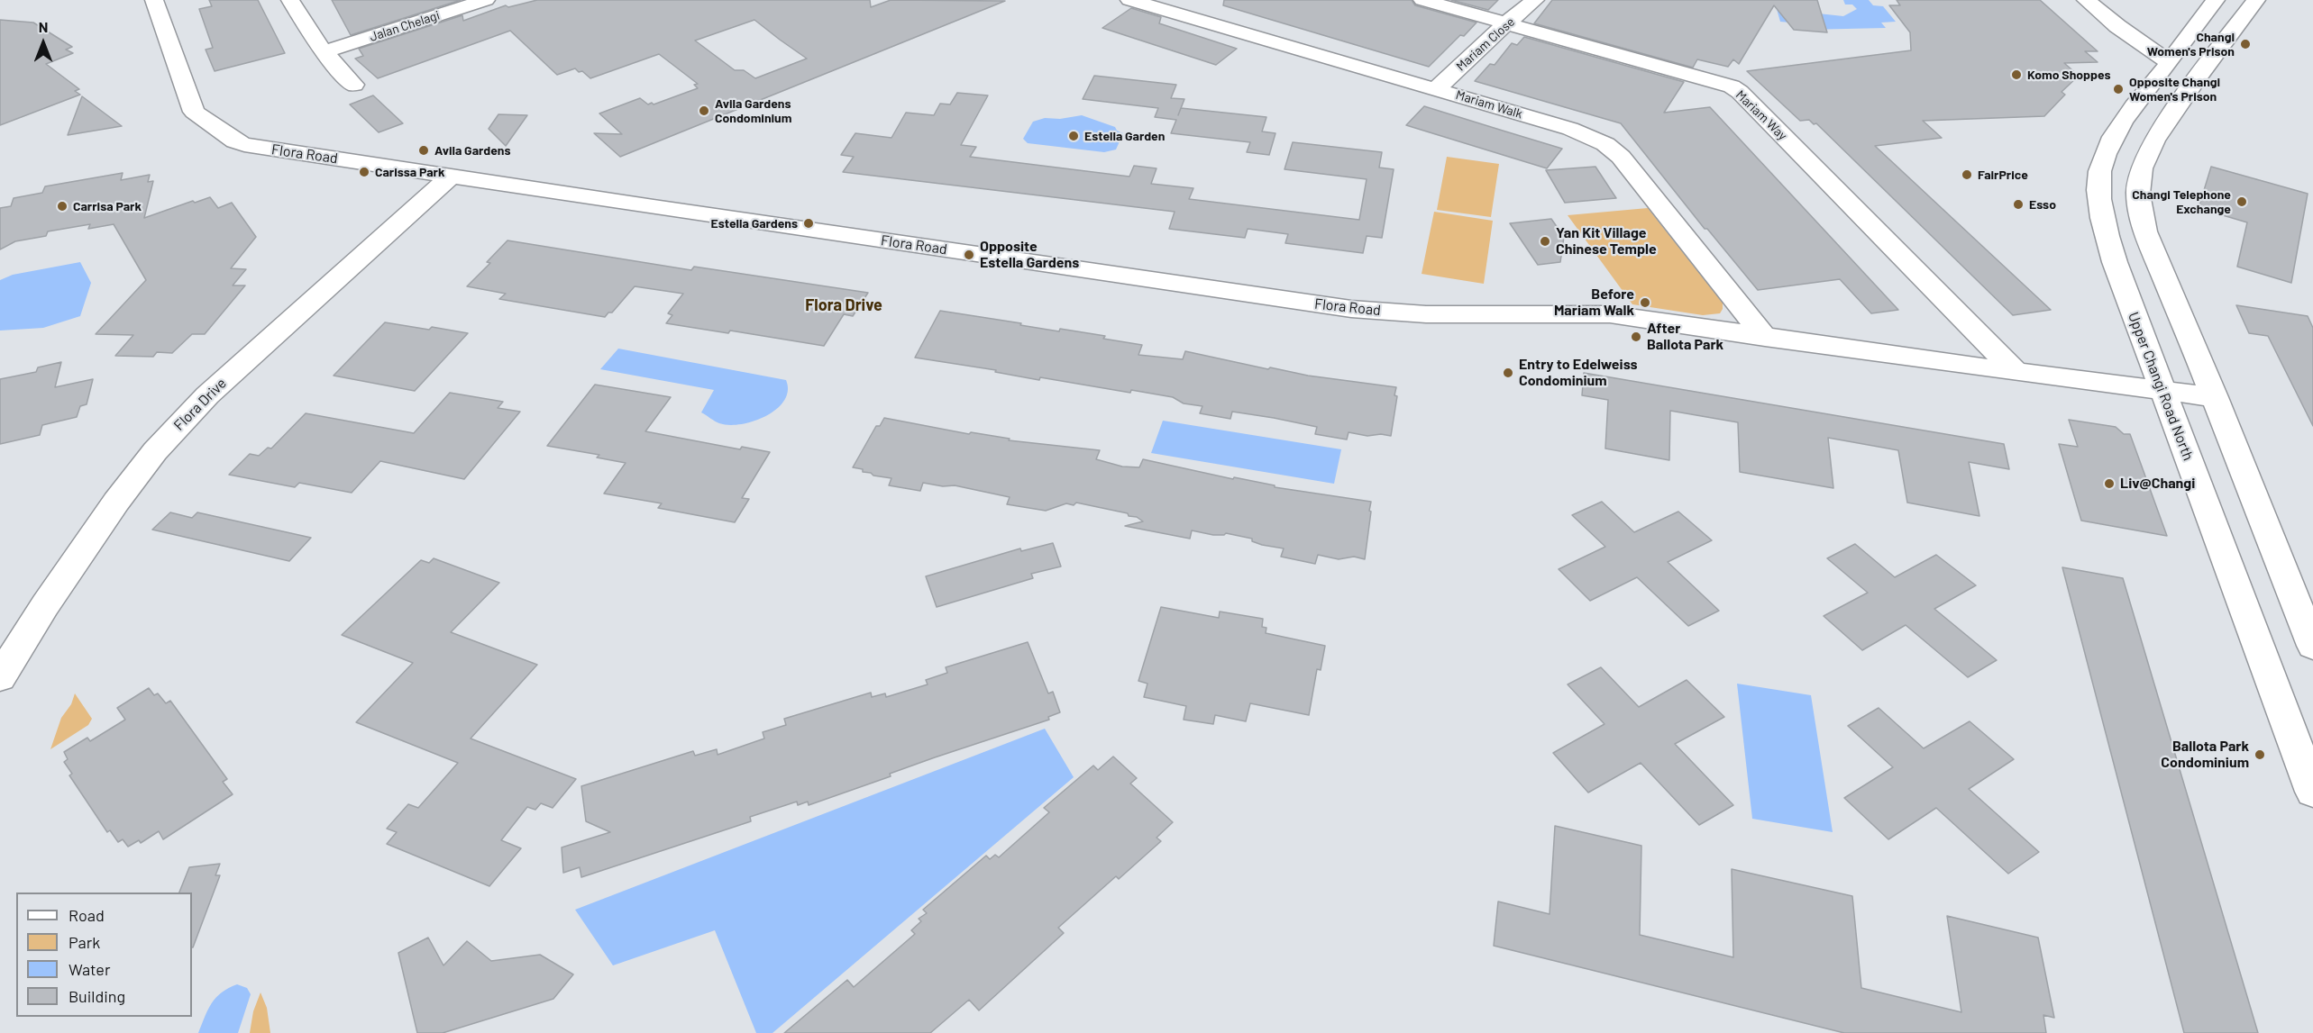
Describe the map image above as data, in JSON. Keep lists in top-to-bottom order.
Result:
{
  "streets": {
    "street": [
      "Jalan Chelagi",
      "Mariam Close",
      "Mariam Walk",
      "Mariam Way",
      "Flora Road",
      "Upper Changi Road North",
      "Flora Drive"
    ]
  },
  "crossings": [
    ["Mariam Close", "Mariam Walk"],
    ["Mariam Close", "Mariam Way"],
    ["Mariam Walk", "Flora Road"],
    ["Flora Road", "Flora Drive"]
  ],
  "districts": ["Flora Drive"],
  "places": [
    "Changi Women's Prison",
    "Komo Shoppes",
    "Opposite Changi Women's Prison",
    "Avila Gardens Condominium",
    "Estella Garden",
    "Avila Gardens",
    "Carissa Park",
    "FairPrice",
    "Changi Telephone Exchange",
    "Esso",
    "Carrisa Park",
    "Estella Gardens",
    "Yan Kit Village Chinese Temple",
    "Opposite Estella Gardens",
    "Before Mariam Walk",
    "After Ballota Park",
    "Entry to Edelweiss Condominium",
    "Liv@Changi",
    "Ballota Park Condominium"
  ],
  "legend": [
    "Road",
    "Park",
    "Water",
    "Building"
  ],
  "north": "top"
}
